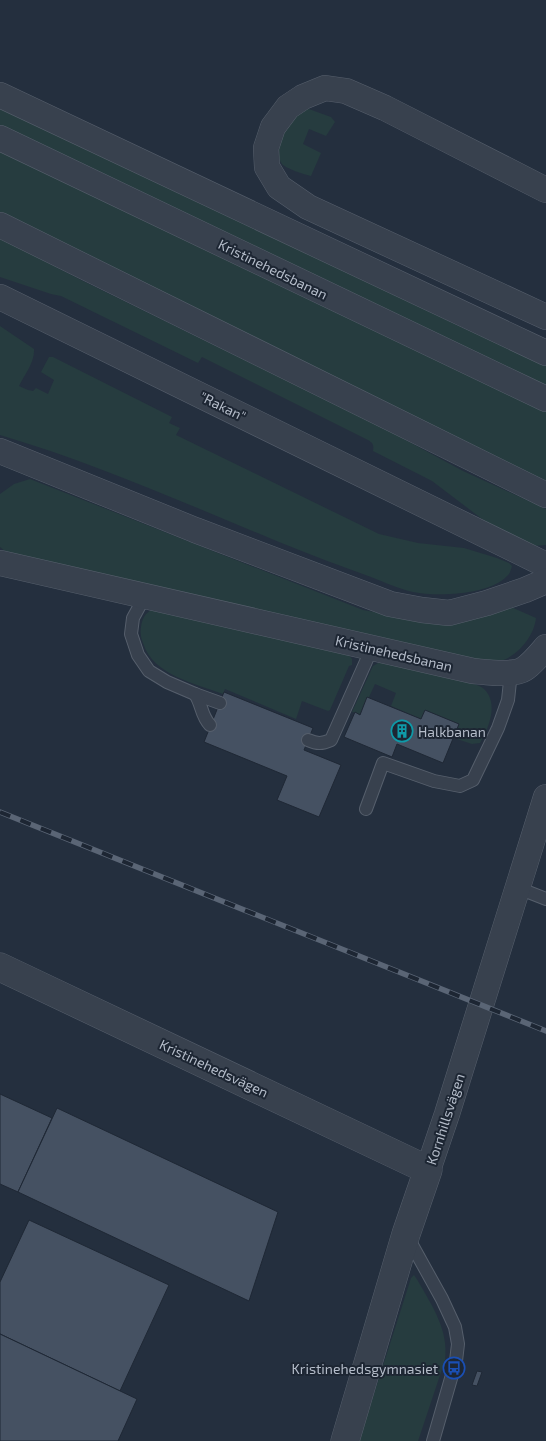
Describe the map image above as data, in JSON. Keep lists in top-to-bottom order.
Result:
{
  "streets": {
    "street": [
      "Kristinehedsbanan",
      "\"Rakan\"",
      "Kristinehedsvägen",
      "Kornhillsvägen"
    ]
  },
  "crossings": [
    ["Kristinehedsvägen", "Kornhillsvägen"]
  ],
  "places": {
    "building": ["Halkbanan"],
    "bus stop": ["Kristinehedsgymnasiet"]
  }
}
